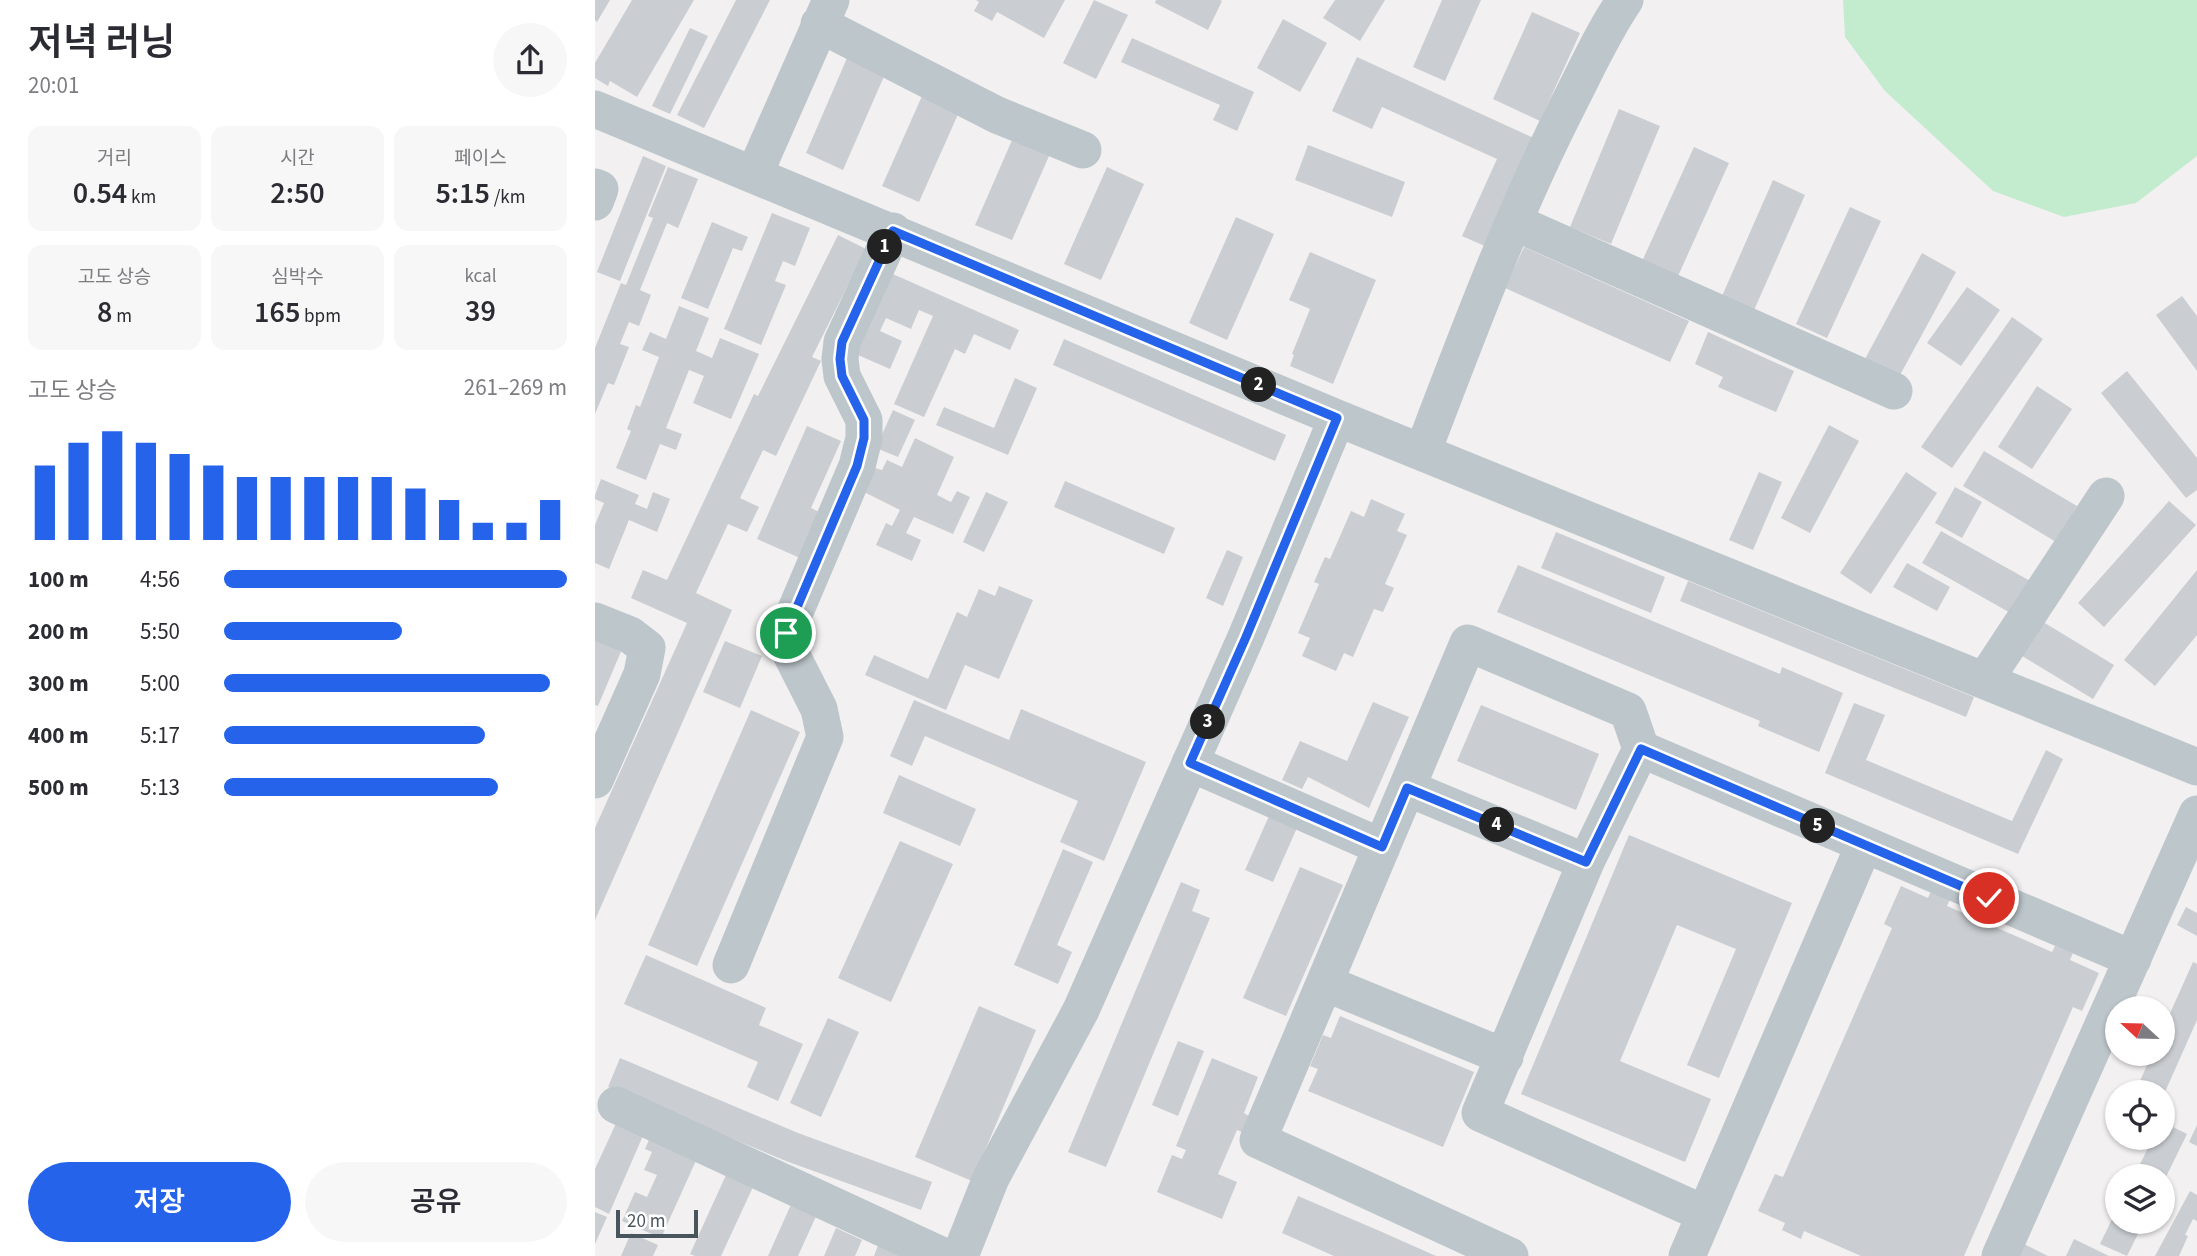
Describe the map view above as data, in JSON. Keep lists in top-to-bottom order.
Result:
{
  "scale_bar": "20 m",
  "north": "left",
  "page": {
    "heading": ["저녁 러닝", "20:01"],
    "stats": [
      ["거리", "0.54 km"],
      ["시간", "2:50"],
      ["페이스", "5:15 /km"],
      ["고도 상승", "8 m"],
      ["심박수", "165 bpm"],
      ["kcal", "39"]
    ],
    "pins": [
      "1",
      "2",
      "3",
      "4",
      "5"
    ],
    "chart": ["고도 상승", "261–269 m"],
    "list": [
      {
        "name": "100 m",
        "note": "4:56"
      },
      {
        "name": "200 m",
        "note": "5:50"
      },
      {
        "name": "300 m",
        "note": "5:00"
      },
      {
        "name": "400 m",
        "note": "5:17"
      },
      {
        "name": "500 m",
        "note": "5:13"
      }
    ],
    "buttons": ["저장", "공유"],
    "scale": "20 m"
  }
}
